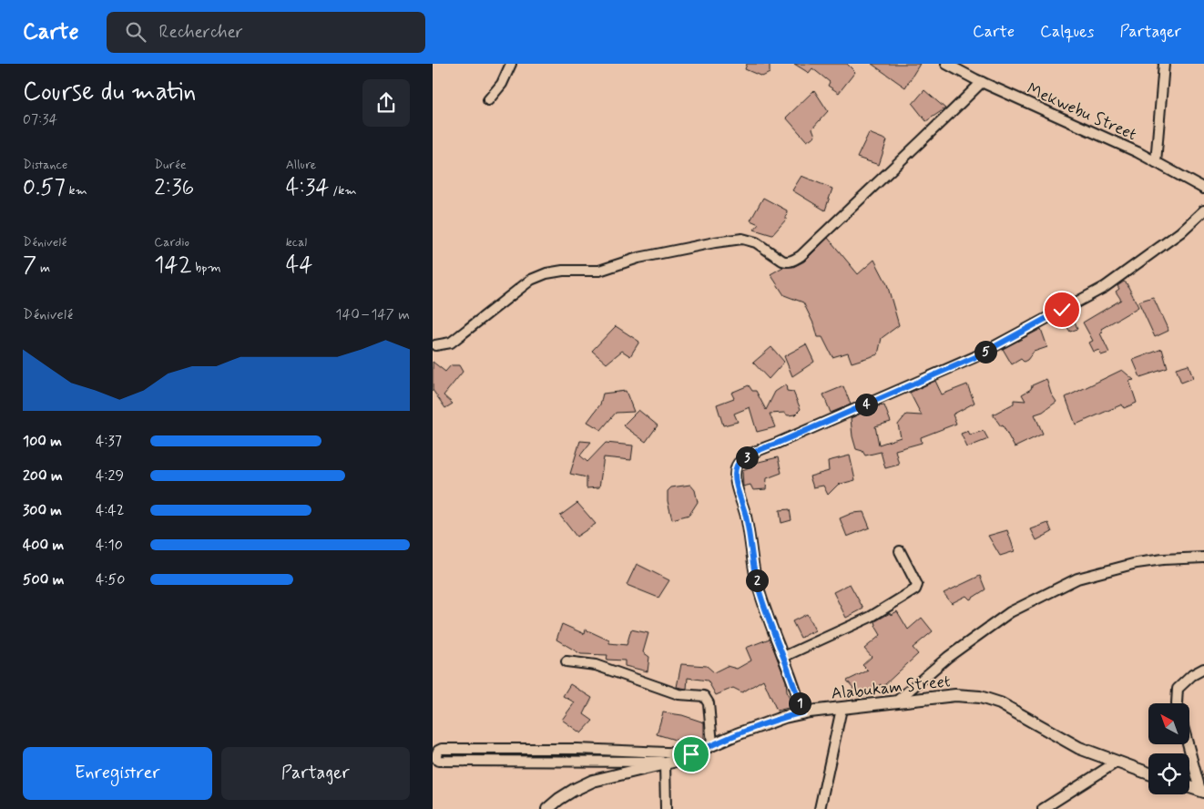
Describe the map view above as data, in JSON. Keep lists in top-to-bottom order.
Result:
{
  "streets": {
    "street": ["Mekwebu Street", "Alabukam Street"]
  },
  "north": "top left",
  "page": {
    "header": "Carte",
    "search": "Rechercher",
    "nav": ["Carte", "Calques", "Partager"],
    "heading": ["Course du matin", "07:34"],
    "stats": [
      ["Distance", "0.57 km"],
      ["Durée", "2:36"],
      ["Allure", "4:34 /km"],
      ["Dénivelé", "7 m"],
      ["Cardio", "142 bpm"],
      ["kcal", "44"]
    ],
    "chart": ["Dénivelé", "140–147 m"],
    "pins": [
      "5",
      "4",
      "3",
      "2",
      "1"
    ],
    "list": [
      {
        "name": "100 m",
        "note": "4:37"
      },
      {
        "name": "200 m",
        "note": "4:29"
      },
      {
        "name": "300 m",
        "note": "4:42"
      },
      {
        "name": "400 m",
        "note": "4:10"
      },
      {
        "name": "500 m",
        "note": "4:50"
      }
    ],
    "buttons": ["Enregistrer", "Partager"]
  }
}
